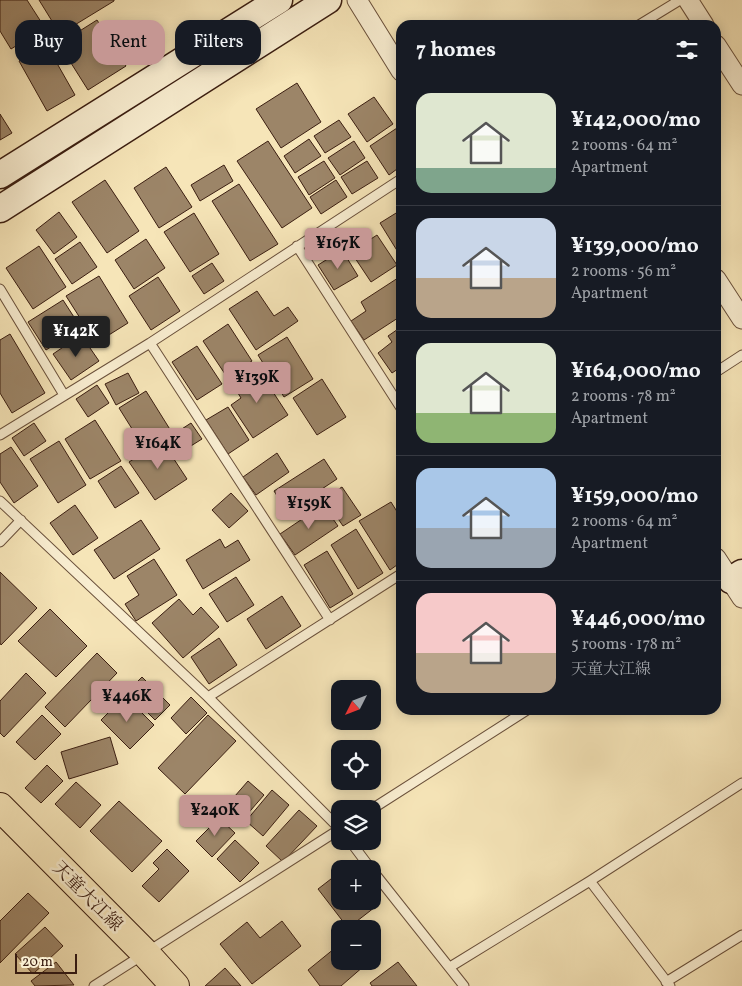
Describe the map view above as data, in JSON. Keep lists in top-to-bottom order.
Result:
{
  "streets": {
    "main road": ["天童大江線"]
  },
  "scale_bar": "20 m",
  "north": "bottom left",
  "page": {
    "chip": ["Buy", "Rent", "Filters"],
    "heading": "7 homes",
    "list": [
      {
        "name": "¥142,000/mo",
        "note": "2 rooms · 64 m² · Apartment"
      },
      {
        "name": "¥139,000/mo",
        "note": "2 rooms · 56 m² · Apartment"
      },
      {
        "name": "¥164,000/mo",
        "note": "2 rooms · 78 m² · Apartment"
      },
      {
        "name": "¥159,000/mo",
        "note": "2 rooms · 64 m² · Apartment"
      },
      {
        "name": "¥446,000/mo",
        "note": "5 rooms · 178 m² · 天童大江線"
      }
    ],
    "price": [
      "¥167K",
      "¥142K",
      "¥139K",
      "¥164K",
      "¥159K",
      "¥446K",
      "¥240K"
    ],
    "map_buttons": ["+", "−"],
    "scale": "20 m"
  }
}
